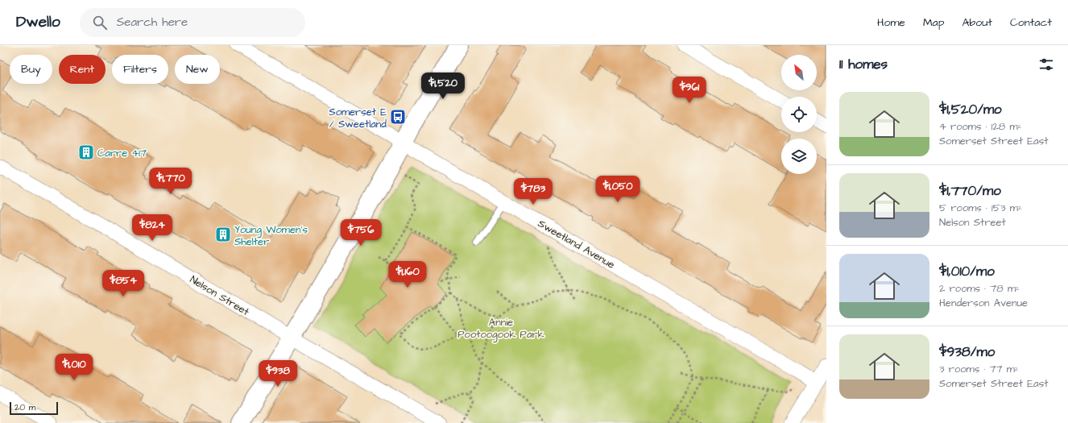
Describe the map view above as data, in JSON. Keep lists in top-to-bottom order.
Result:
{
  "streets": {
    "street": ["Sweetland Avenue", "Nelson Street"]
  },
  "parks": ["Annie Pootoogook Park"],
  "places": {
    "bus stop": ["Somerset E / Sweetland"],
    "building": ["Carre 417", "Young Women's Shelter"]
  },
  "scale_bar": "20 m",
  "north": "top left",
  "page": {
    "header": "Dwello",
    "search": "Search here",
    "nav": [
      "Home",
      "Map",
      "About",
      "Contact"
    ],
    "heading": "11 homes",
    "chip": [
      "Buy",
      "Rent",
      "Filters",
      "New"
    ],
    "price": [
      "$1,520",
      "$961",
      "$1,770",
      "$1,050",
      "$783",
      "$824",
      "$756",
      "$1,160",
      "$854",
      "$1,010",
      "$938"
    ],
    "list": [
      {
        "name": "$1,520/mo",
        "note": "4 rooms · 128 m² · Somerset Street East"
      },
      {
        "name": "$1,770/mo",
        "note": "5 rooms · 153 m² · Nelson Street"
      },
      {
        "name": "$1,010/mo",
        "note": "2 rooms · 78 m² · Henderson Avenue"
      },
      {
        "name": "$938/mo",
        "note": "3 rooms · 77 m² · Somerset Street East"
      }
    ],
    "scale": "20 m"
  }
}
